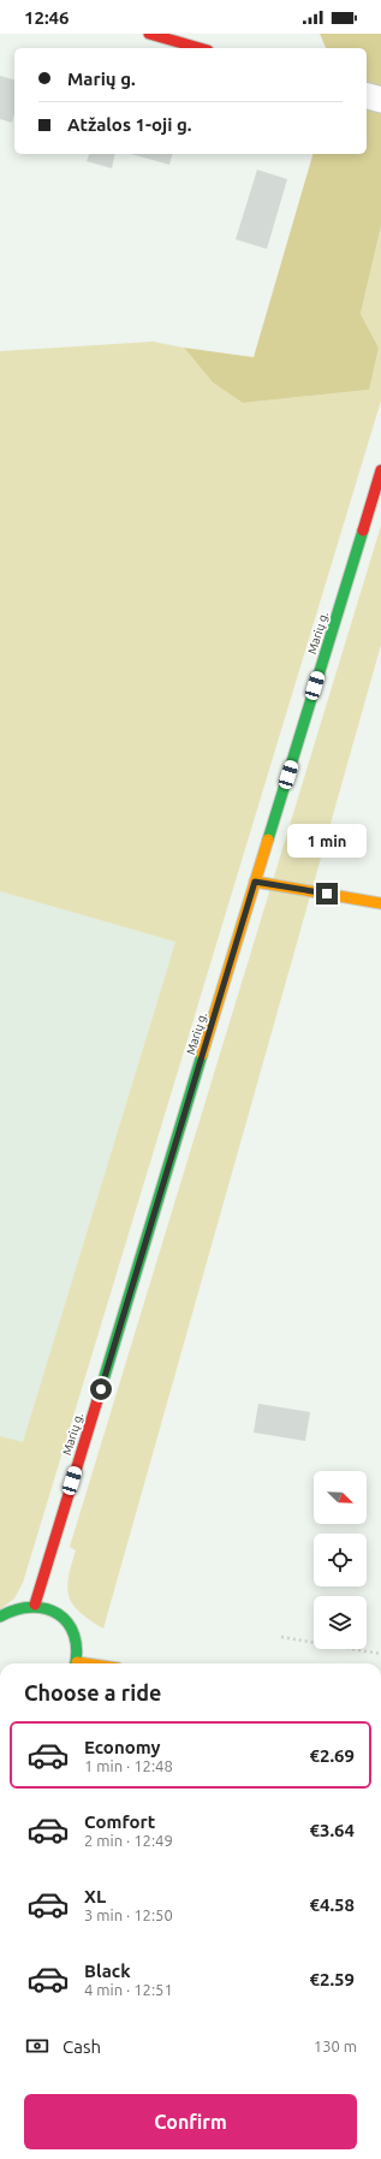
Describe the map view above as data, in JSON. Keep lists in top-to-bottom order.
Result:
{
  "streets": {
    "street": ["Marių g."]
  },
  "north": "bottom right",
  "page": {
    "status": "12:46",
    "banner": ["Marių g.", "Atžalos 1-oji g."],
    "bubble": "1 min",
    "heading": "Choose a ride",
    "list": [
      {
        "name": "Economy",
        "note": "1 min · 12:48",
        "value": "€2.69"
      },
      {
        "name": "Comfort",
        "note": "2 min · 12:49",
        "value": "€3.64"
      },
      {
        "name": "XL",
        "note": "3 min · 12:50",
        "value": "€4.58"
      },
      {
        "name": "Black",
        "note": "4 min · 12:51",
        "value": "€2.59"
      }
    ],
    "pay": ["Cash", "130 m"],
    "buttons": "Confirm"
  }
}
